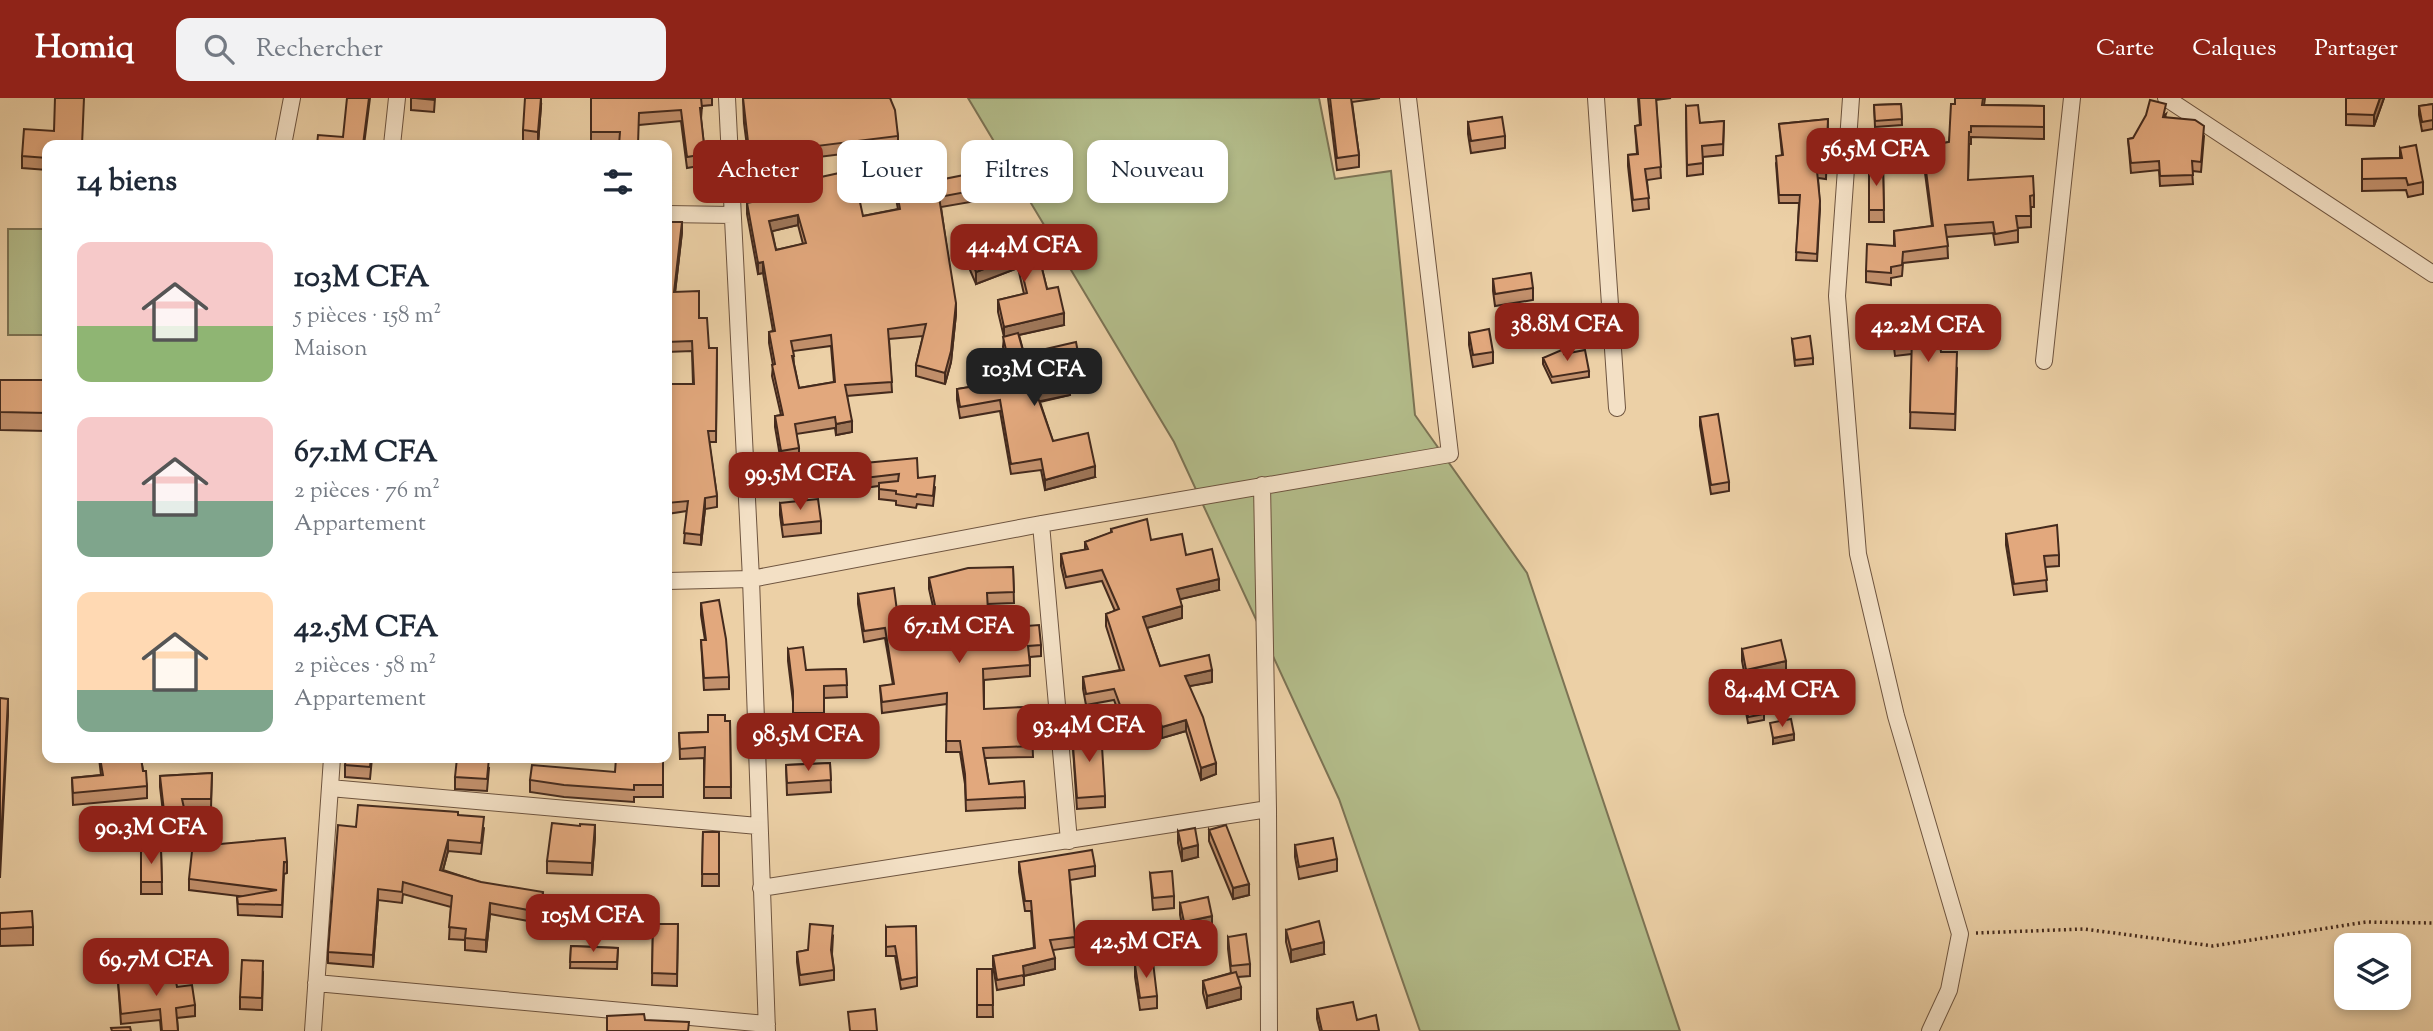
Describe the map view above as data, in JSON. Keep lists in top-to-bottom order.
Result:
{
  "page": {
    "header": "Homiq",
    "search": "Rechercher",
    "nav": ["Carte", "Calques", "Partager"],
    "price": [
      "56.5M CFA",
      "44.4M CFA",
      "38.8M CFA",
      "42.2M CFA",
      "103M CFA",
      "99.5M CFA",
      "67.1M CFA",
      "84.4M CFA",
      "93.4M CFA",
      "98.5M CFA",
      "90.3M CFA",
      "105M CFA",
      "42.5M CFA",
      "69.7M CFA"
    ],
    "chip": [
      "Acheter",
      "Louer",
      "Filtres",
      "Nouveau"
    ],
    "heading": "14 biens",
    "list": [
      {
        "name": "103M CFA",
        "note": "5 pièces · 158 m² · Maison"
      },
      {
        "name": "67.1M CFA",
        "note": "2 pièces · 76 m² · Appartement"
      },
      {
        "name": "42.5M CFA",
        "note": "2 pièces · 58 m² · Appartement"
      }
    ]
  }
}
